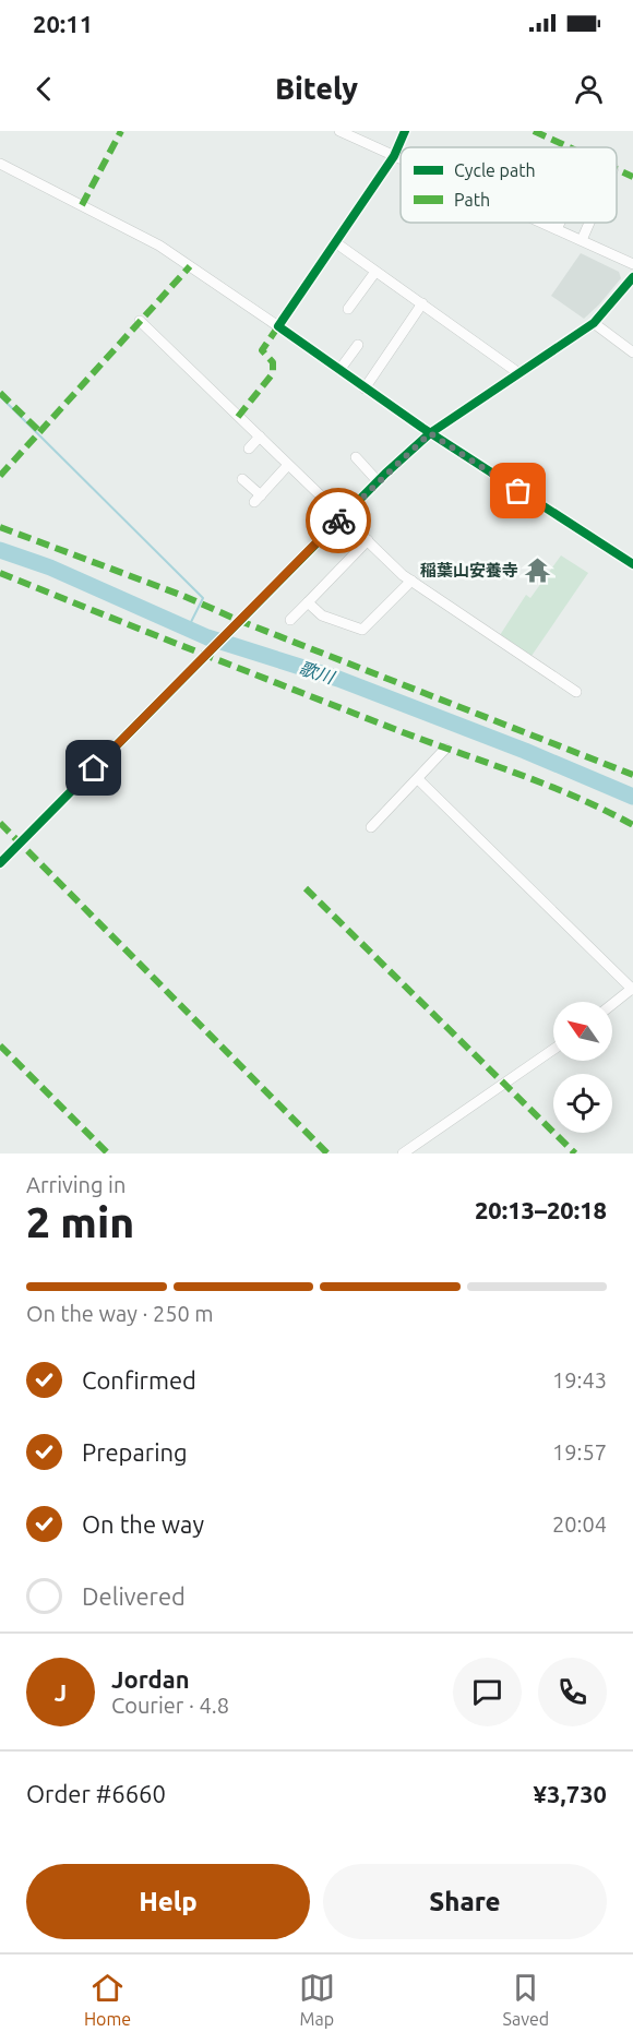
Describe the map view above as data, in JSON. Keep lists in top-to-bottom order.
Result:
{
  "water": ["歌川"],
  "places": {
    "temple": ["稲葉山安養寺"]
  },
  "legend": ["Cycle path", "Path"],
  "north": "top left",
  "page": {
    "status": "20:11",
    "header": "Bitely",
    "heading": ["2 min", "Arriving in", "20:13–20:18"],
    "panel": [
      "Jordan",
      "Courier · 4.8",
      "Order #6660",
      "¥3,730"
    ],
    "bar": "On the way · 250 m",
    "list": [
      ["Confirmed", "19:43"],
      ["Preparing", "19:57"],
      ["On the way", "20:04"],
      "Delivered"
    ],
    "round": "J",
    "buttons": ["Help", "Share"],
    "tabs": ["Home", "Map", "Saved"]
  }
}
